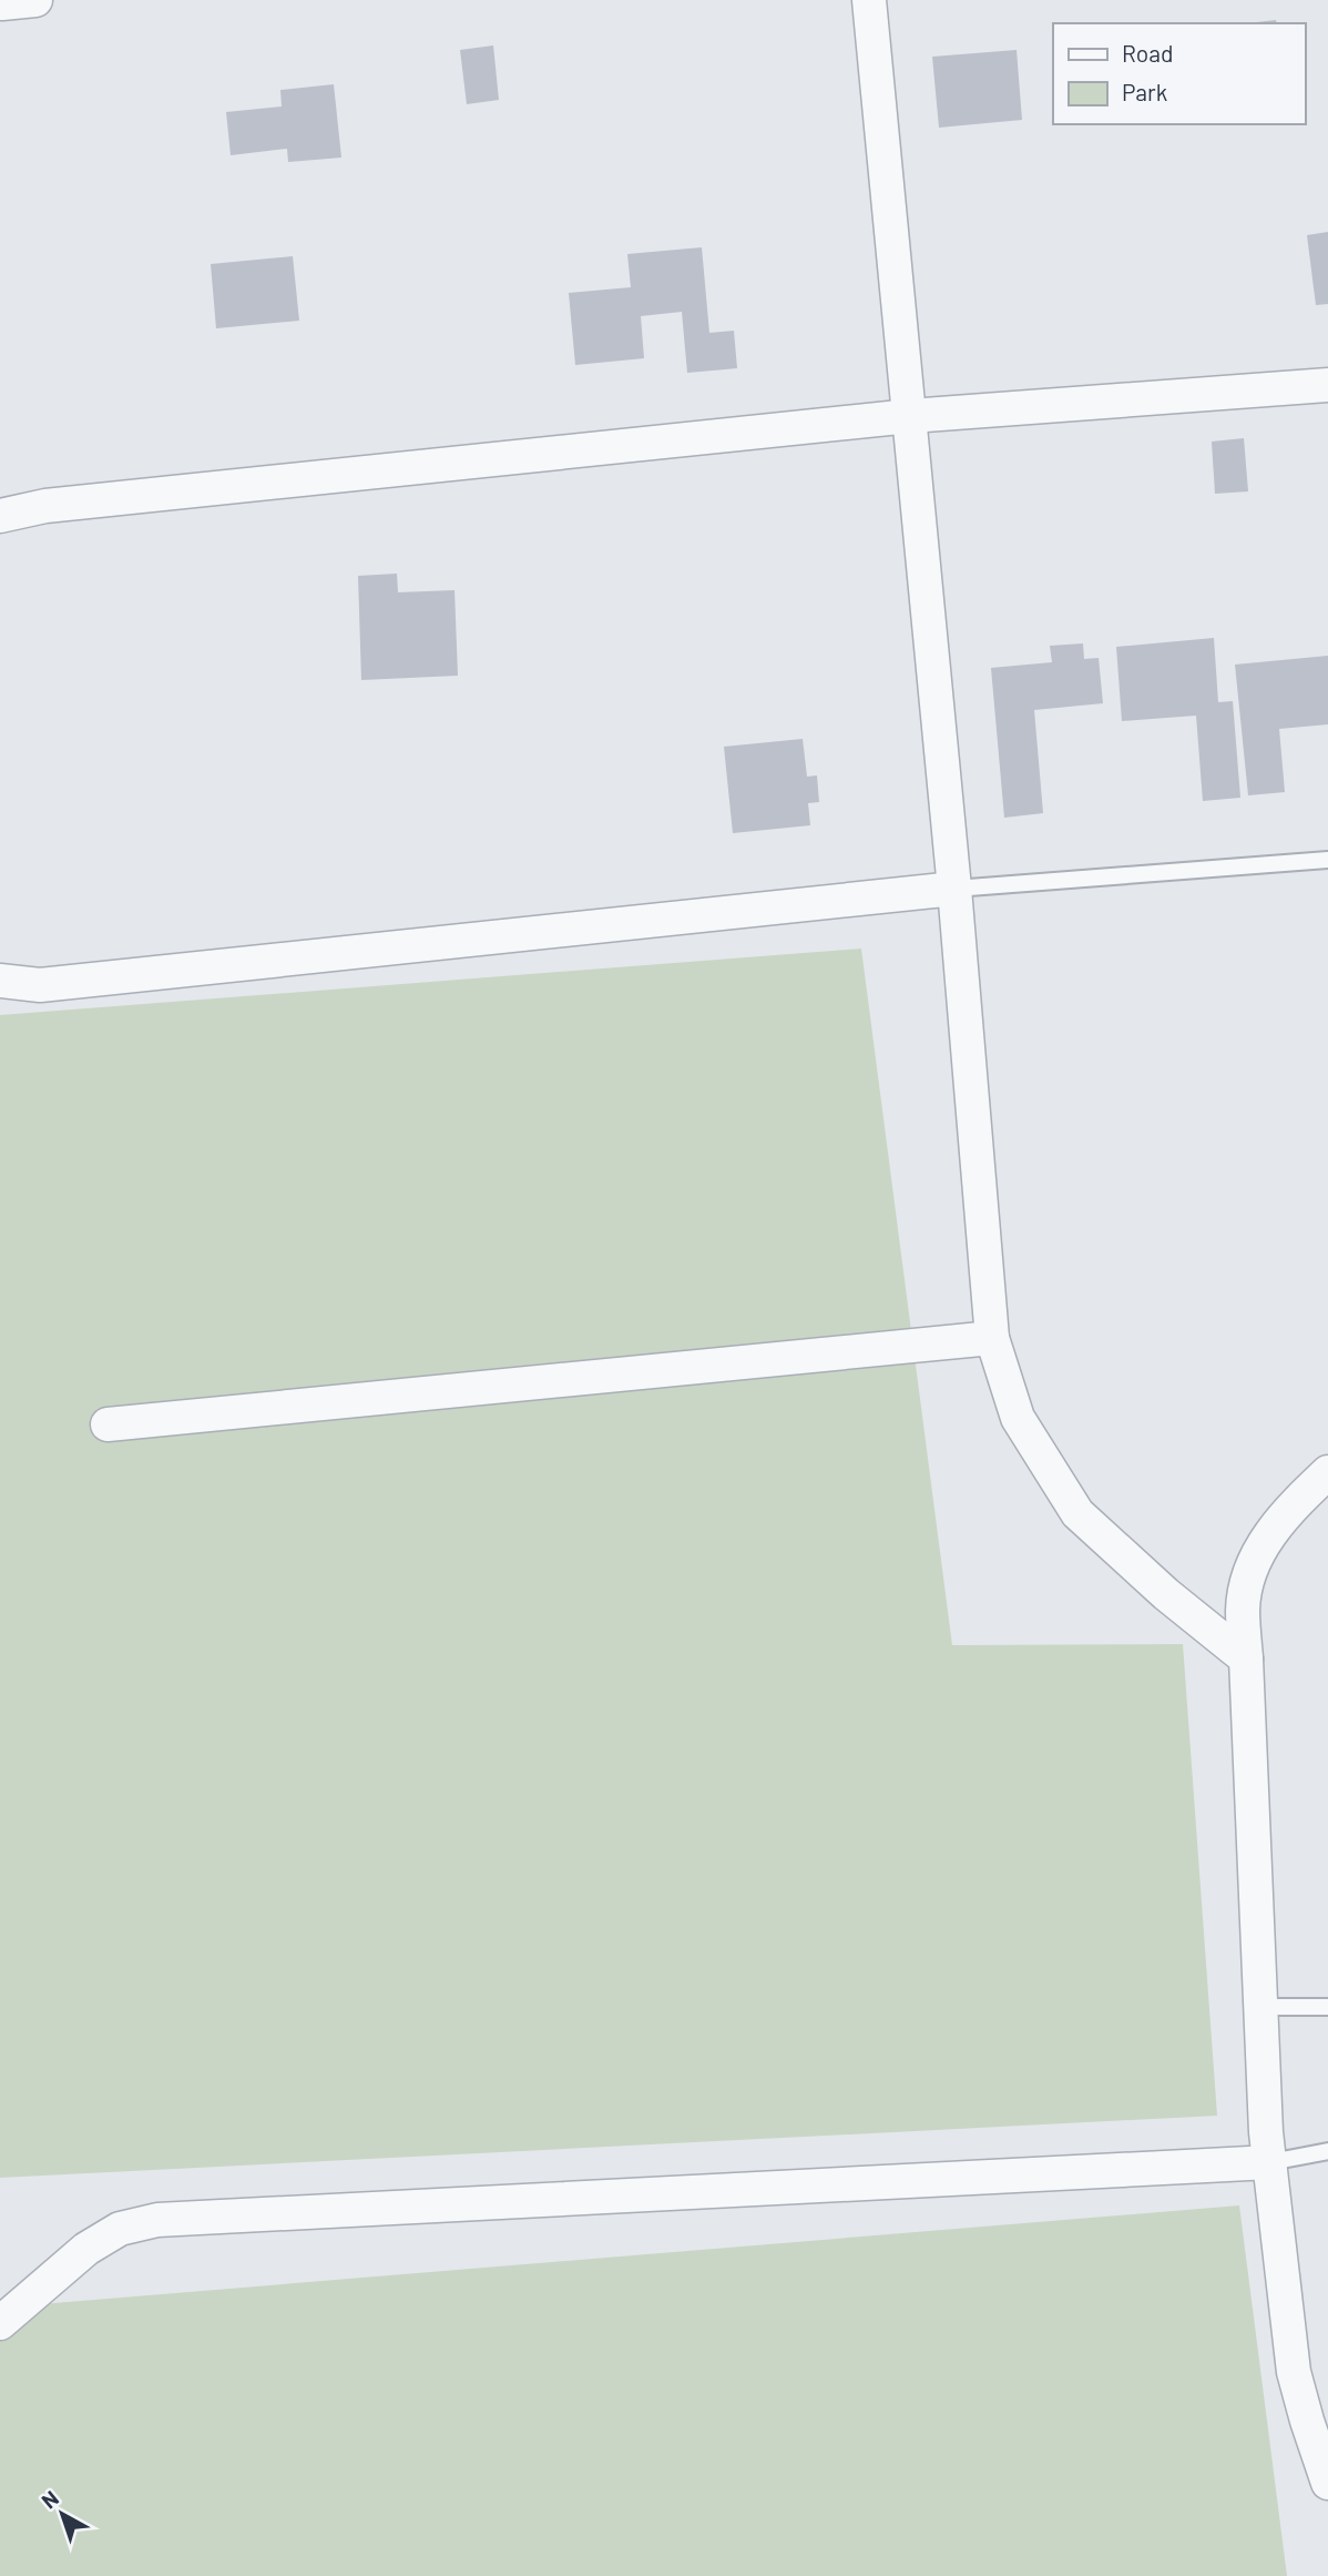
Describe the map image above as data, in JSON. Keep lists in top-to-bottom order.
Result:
{
  "legend": ["Road", "Park"],
  "north": "top left"
}
